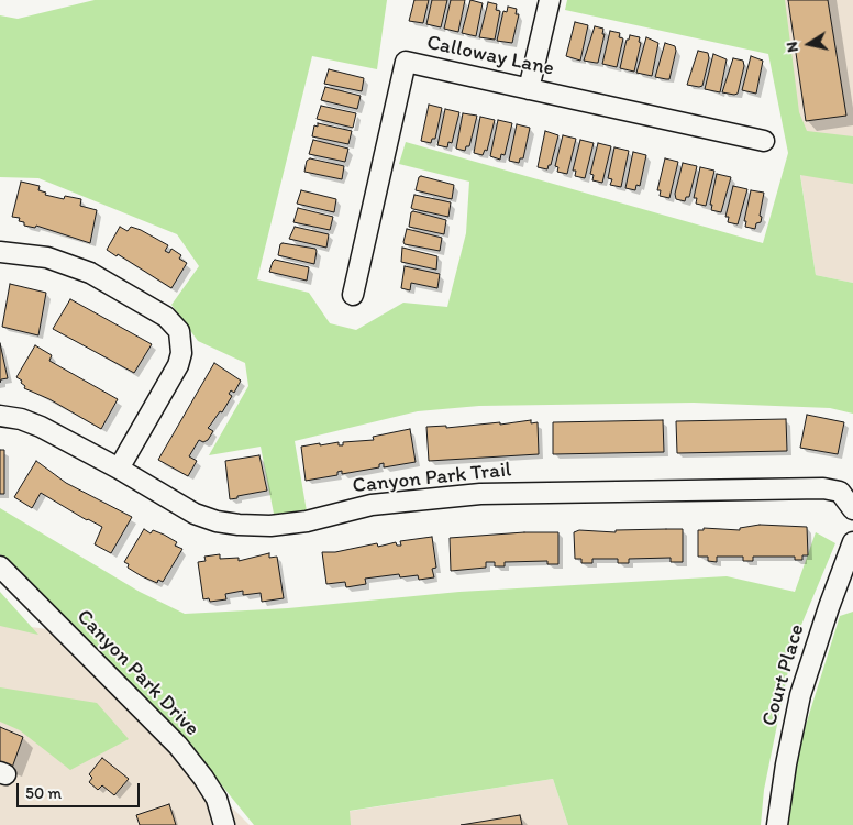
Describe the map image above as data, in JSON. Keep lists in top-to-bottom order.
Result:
{
  "streets": {
    "street": [
      "Calloway Lane",
      "Canyon Park Trail",
      "Canyon Park Drive",
      "Court Place"
    ]
  },
  "scale_bar": "50 m",
  "north": "left"
}
